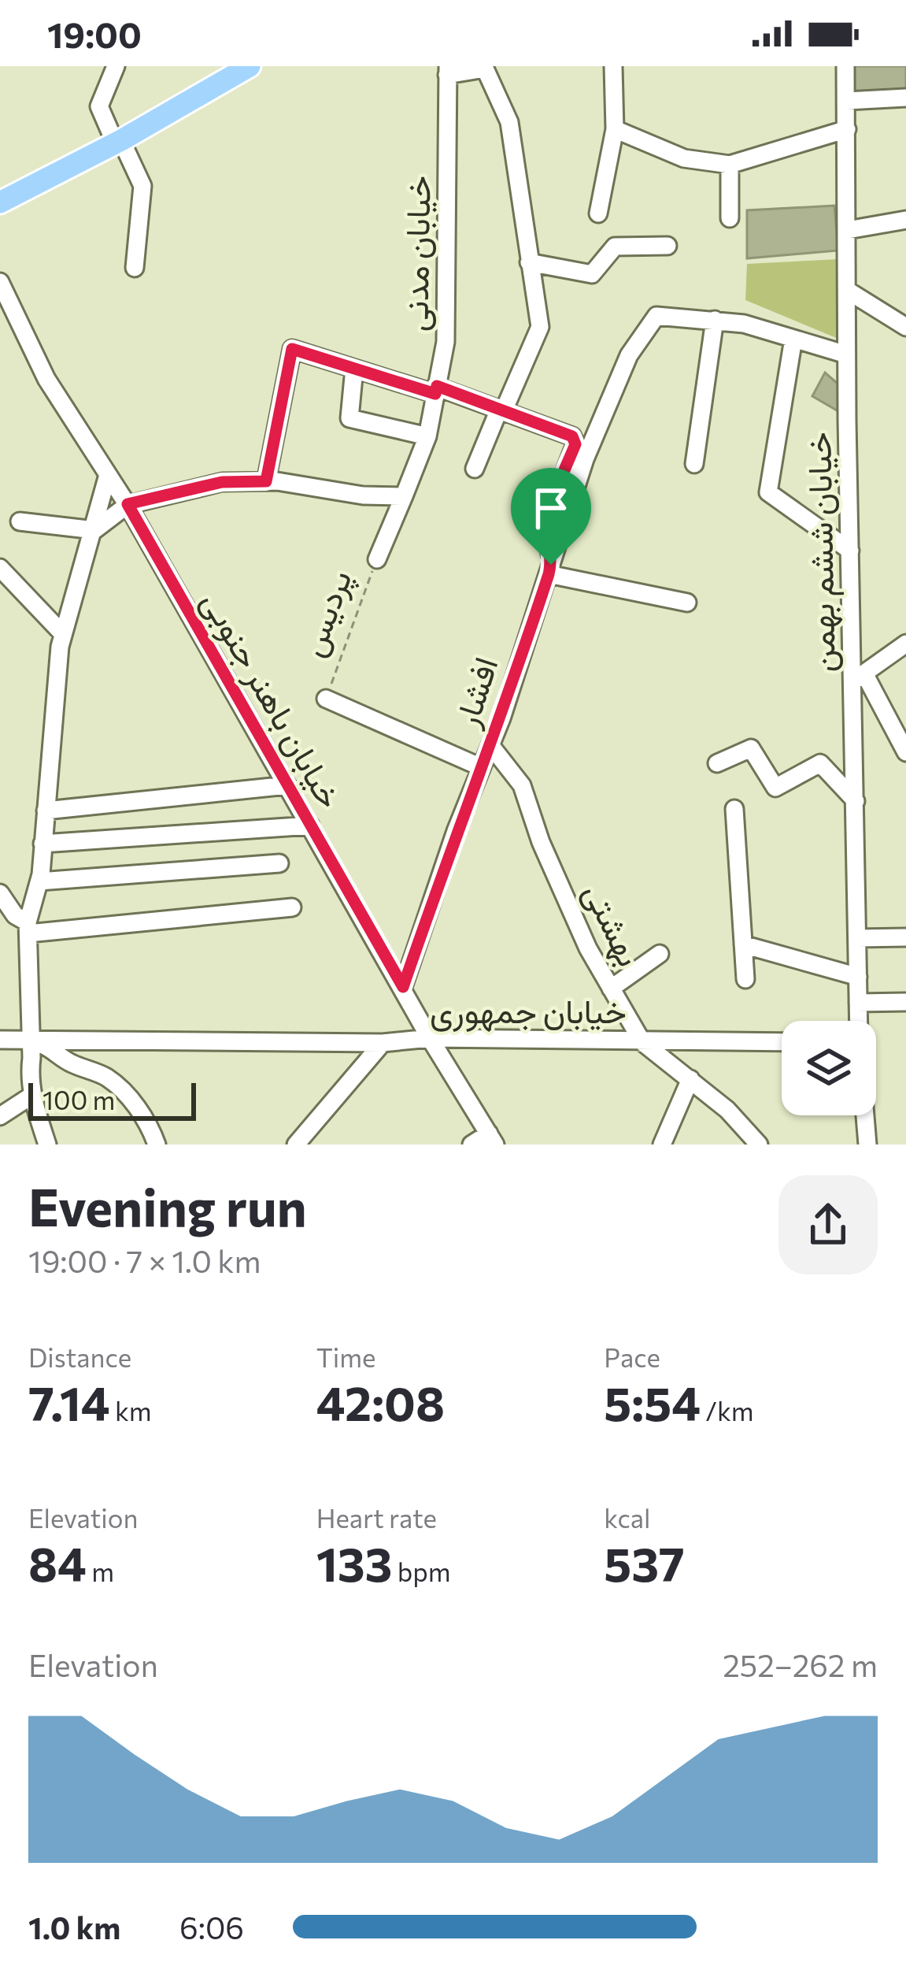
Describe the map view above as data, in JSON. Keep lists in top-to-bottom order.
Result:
{
  "streets": {
    "street": [
      "خیابان مدنی",
      "خیابان ششم بهمن",
      "پردیس",
      "افشار",
      "خیابان باهنر جنوبی",
      "بهشتی",
      "خیابان جمهوری"
    ]
  },
  "crossings": [
    ["خیابان مدنی", "پردیس"],
    ["پردیس", "افشار"],
    ["افشار", "خیابان باهنر جنوبی"],
    ["افشار", "بهشتی"],
    ["خیابان باهنر جنوبی", "خیابان جمهوری"],
    ["بهشتی", "خیابان جمهوری"]
  ],
  "scale_bar": "100 m",
  "page": {
    "status": "19:00",
    "scale": "100 m",
    "heading": ["Evening run", "19:00 · 7 × 1.0 km"],
    "stats": [
      ["Distance", "7.14 km"],
      ["Time", "42:08"],
      ["Pace", "5:54 /km"],
      ["Elevation", "84 m"],
      ["Heart rate", "133 bpm"],
      ["kcal", "537"]
    ],
    "chart": ["Elevation", "252–262 m"],
    "list": [
      {
        "name": "1.0 km",
        "note": "6:06"
      }
    ]
  }
}
